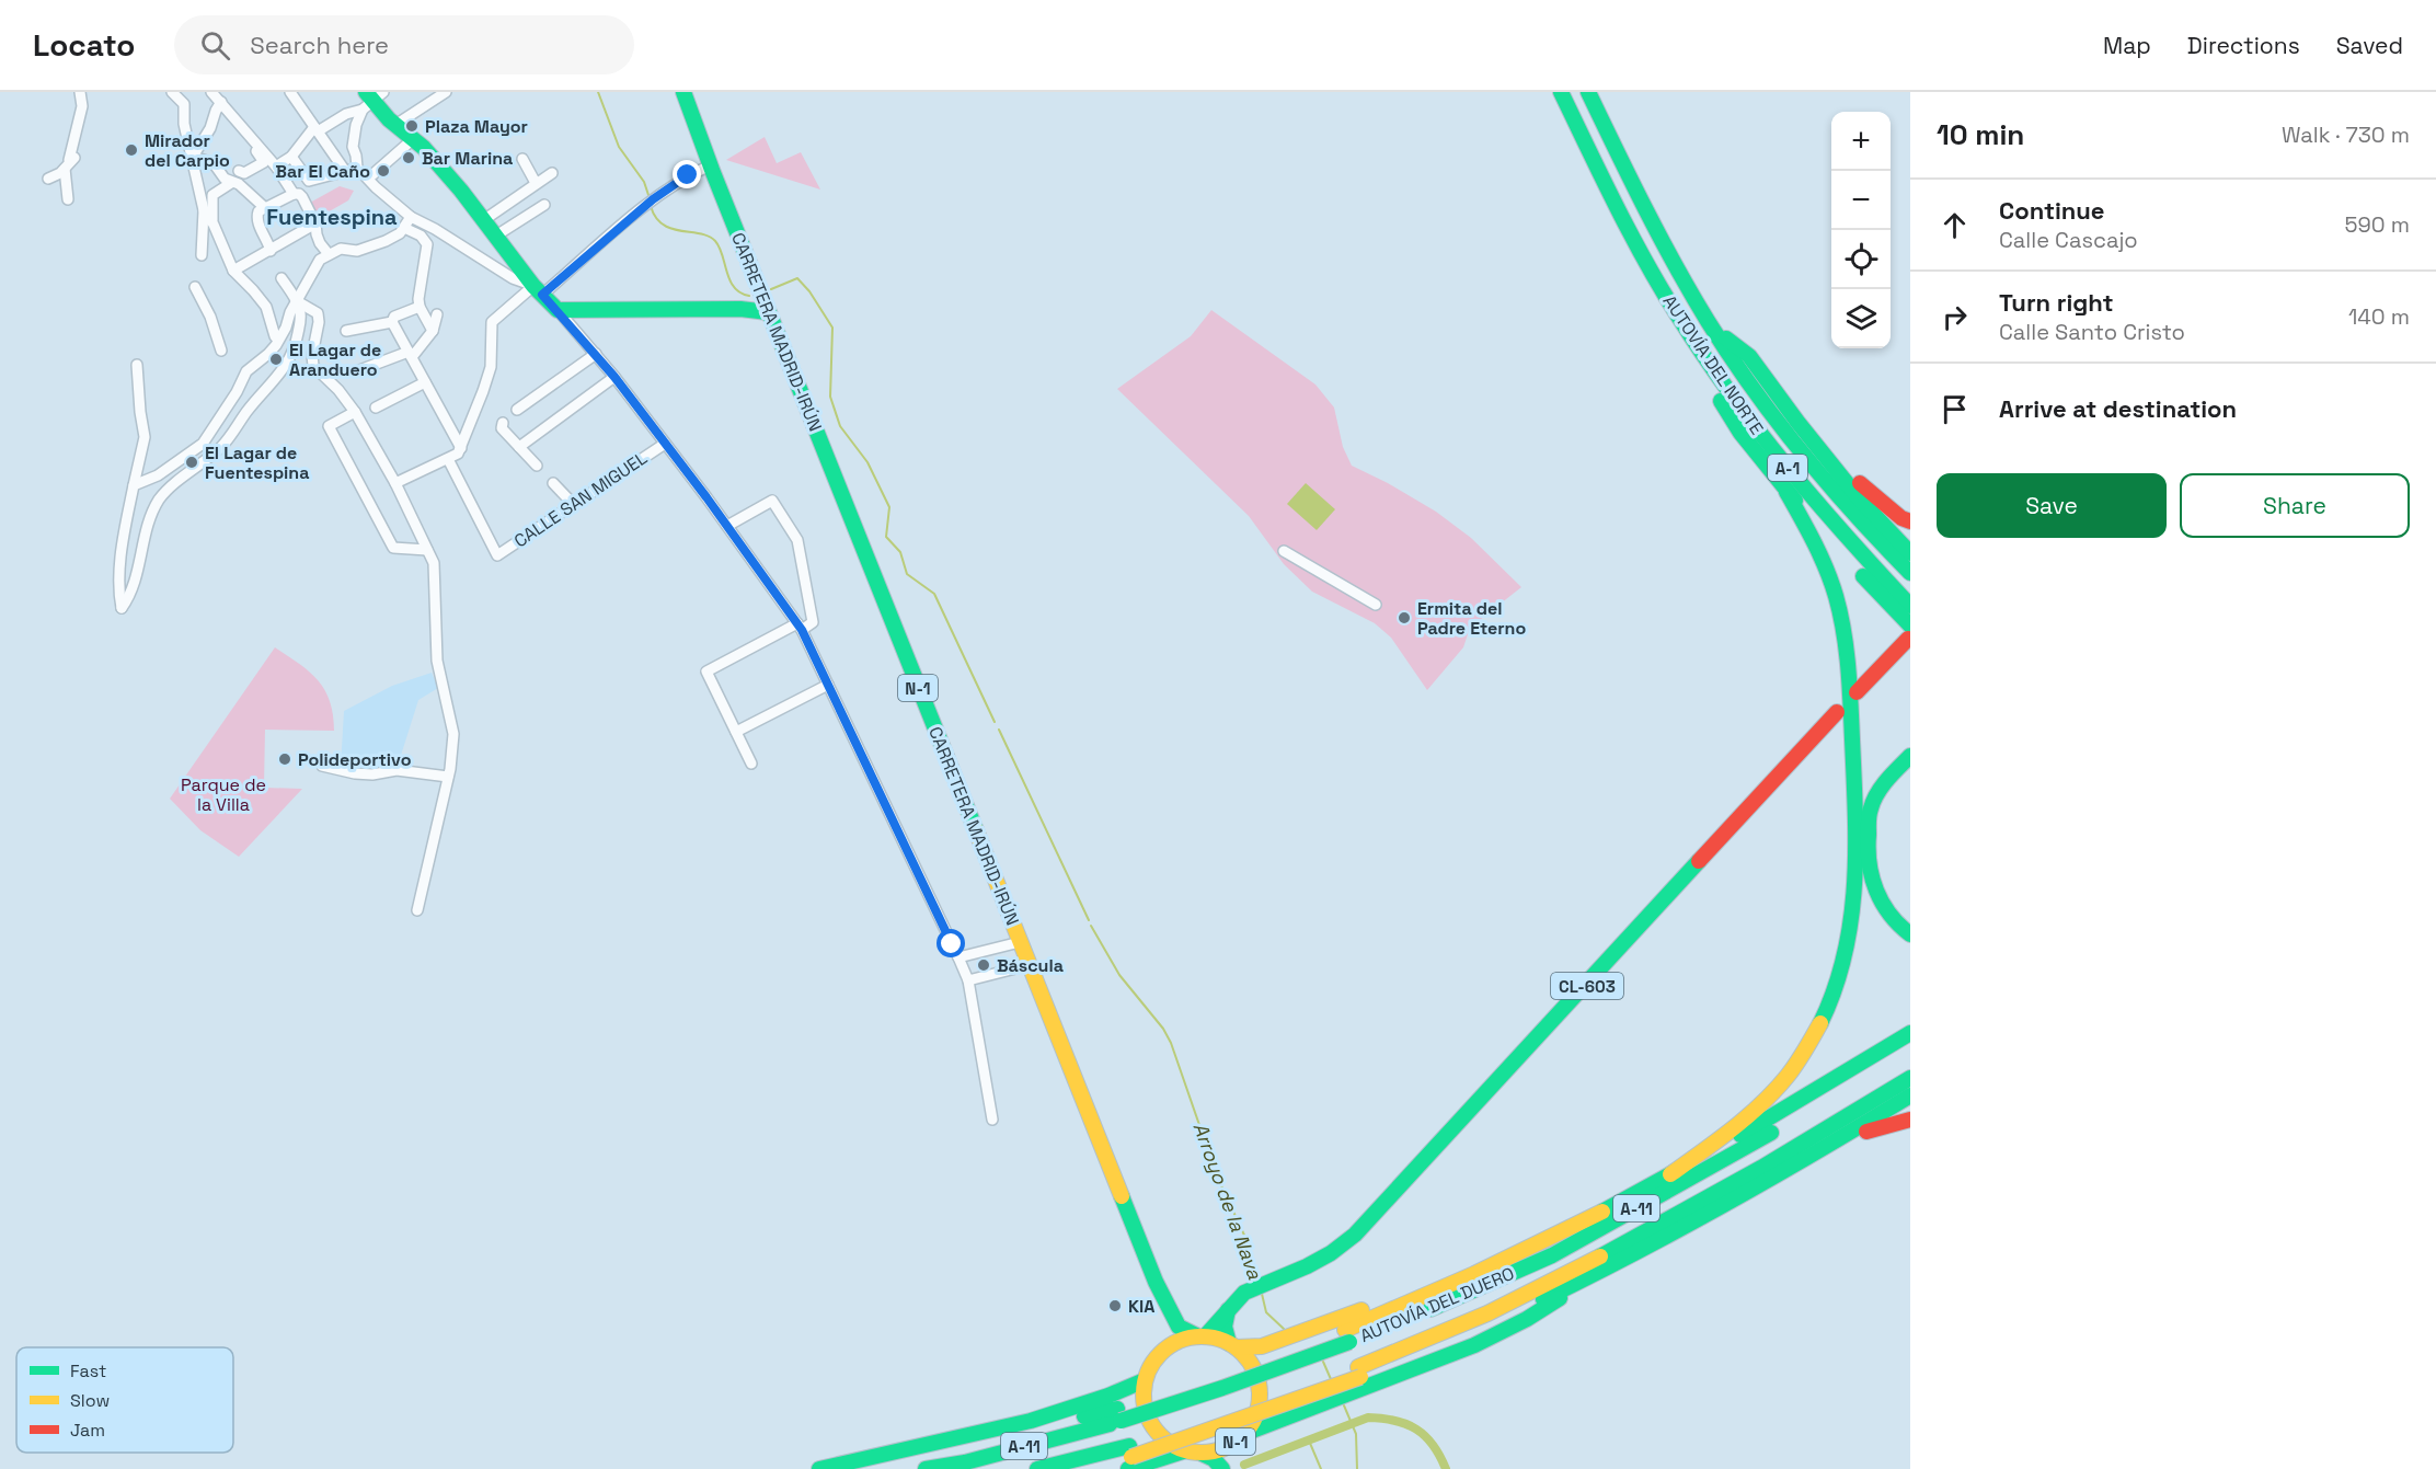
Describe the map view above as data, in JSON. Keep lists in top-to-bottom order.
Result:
{
  "streets": {
    "main road": [
      "CARRETERA MADRID-IRÚN",
      "AUTOVÍA DEL NORTE",
      "A-1",
      "N-1",
      "CL-603",
      "A-11",
      "AUTOVÍA DEL DUERO"
    ],
    "street": ["CALLE SAN MIGUEL"]
  },
  "crossings": [
    ["CARRETERA MADRID-IRÚN", "N-1"],
    ["CARRETERA MADRID-IRÚN", "CL-603"],
    ["N-1", "CL-603"]
  ],
  "districts": ["Fuentespina"],
  "water": ["Arroyo de la Nava"],
  "parks": ["Parque de la Villa"],
  "places": [
    "Plaza Mayor",
    "Mirador del Carpio",
    "Bar Marina",
    "Bar El Caño",
    "El Lagar de Aranduero",
    "El Lagar de Fuentespina",
    "Ermita del Padre Eterno",
    "Polideportivo",
    "Báscula",
    "KIA"
  ],
  "legend": ["Fast", "Slow", "Jam"],
  "page": {
    "header": "Locato",
    "search": "Search here",
    "nav": ["Map", "Directions", "Saved"],
    "heading": ["10 min", "Walk · 730 m"],
    "map_buttons": ["+", "−"],
    "list": [
      ["Continue", "Calle Cascajo", "590 m"],
      ["Turn right", "Calle Santo Cristo", "140 m"],
      "Arrive at destination"
    ],
    "buttons": ["Save", "Share"]
  }
}
